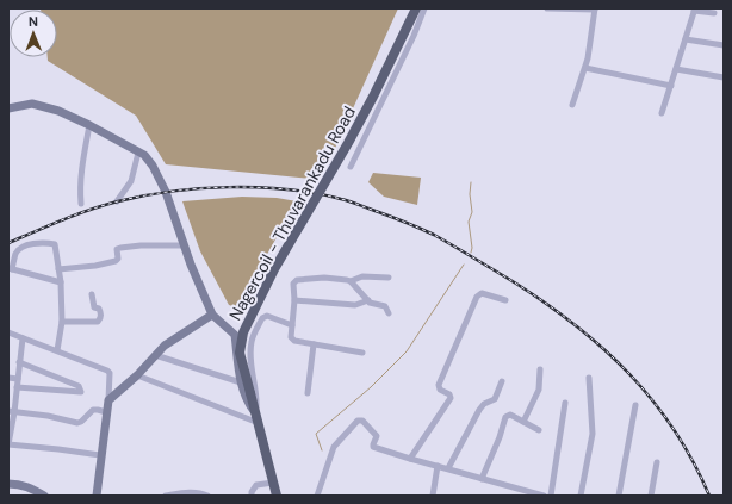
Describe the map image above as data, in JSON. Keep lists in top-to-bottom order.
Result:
{
  "streets": {
    "main road": ["Nagercoil - Thuvarankadu Road"]
  },
  "north": "top"
}
